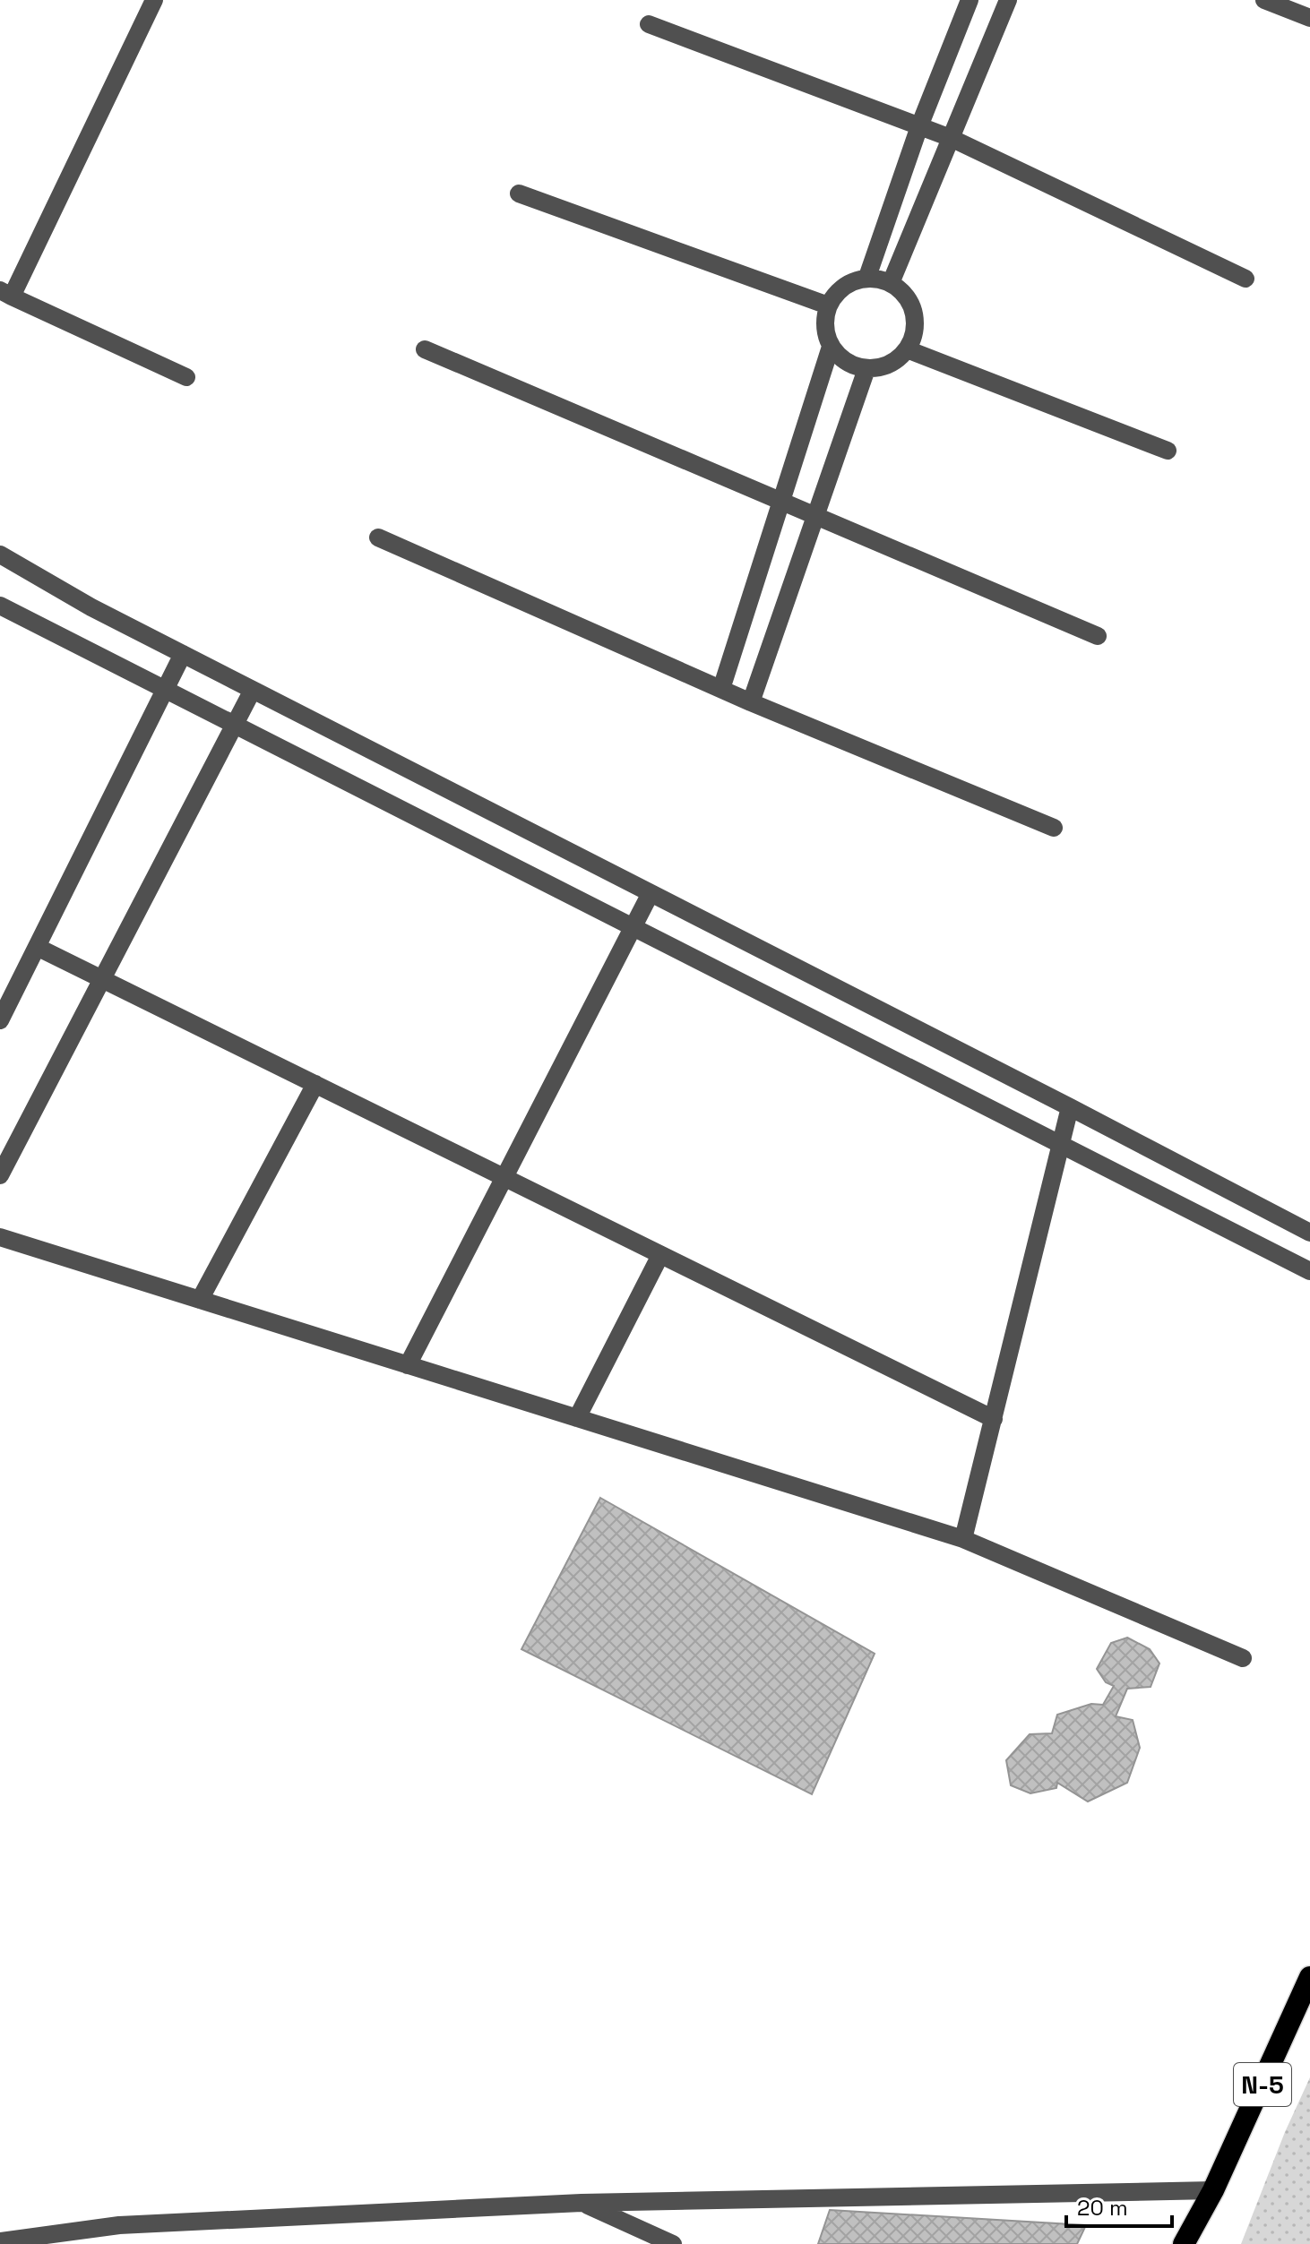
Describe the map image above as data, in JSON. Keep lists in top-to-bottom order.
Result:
{
  "streets": {
    "highway": ["N-5"]
  },
  "scale_bar": "20 m"
}
